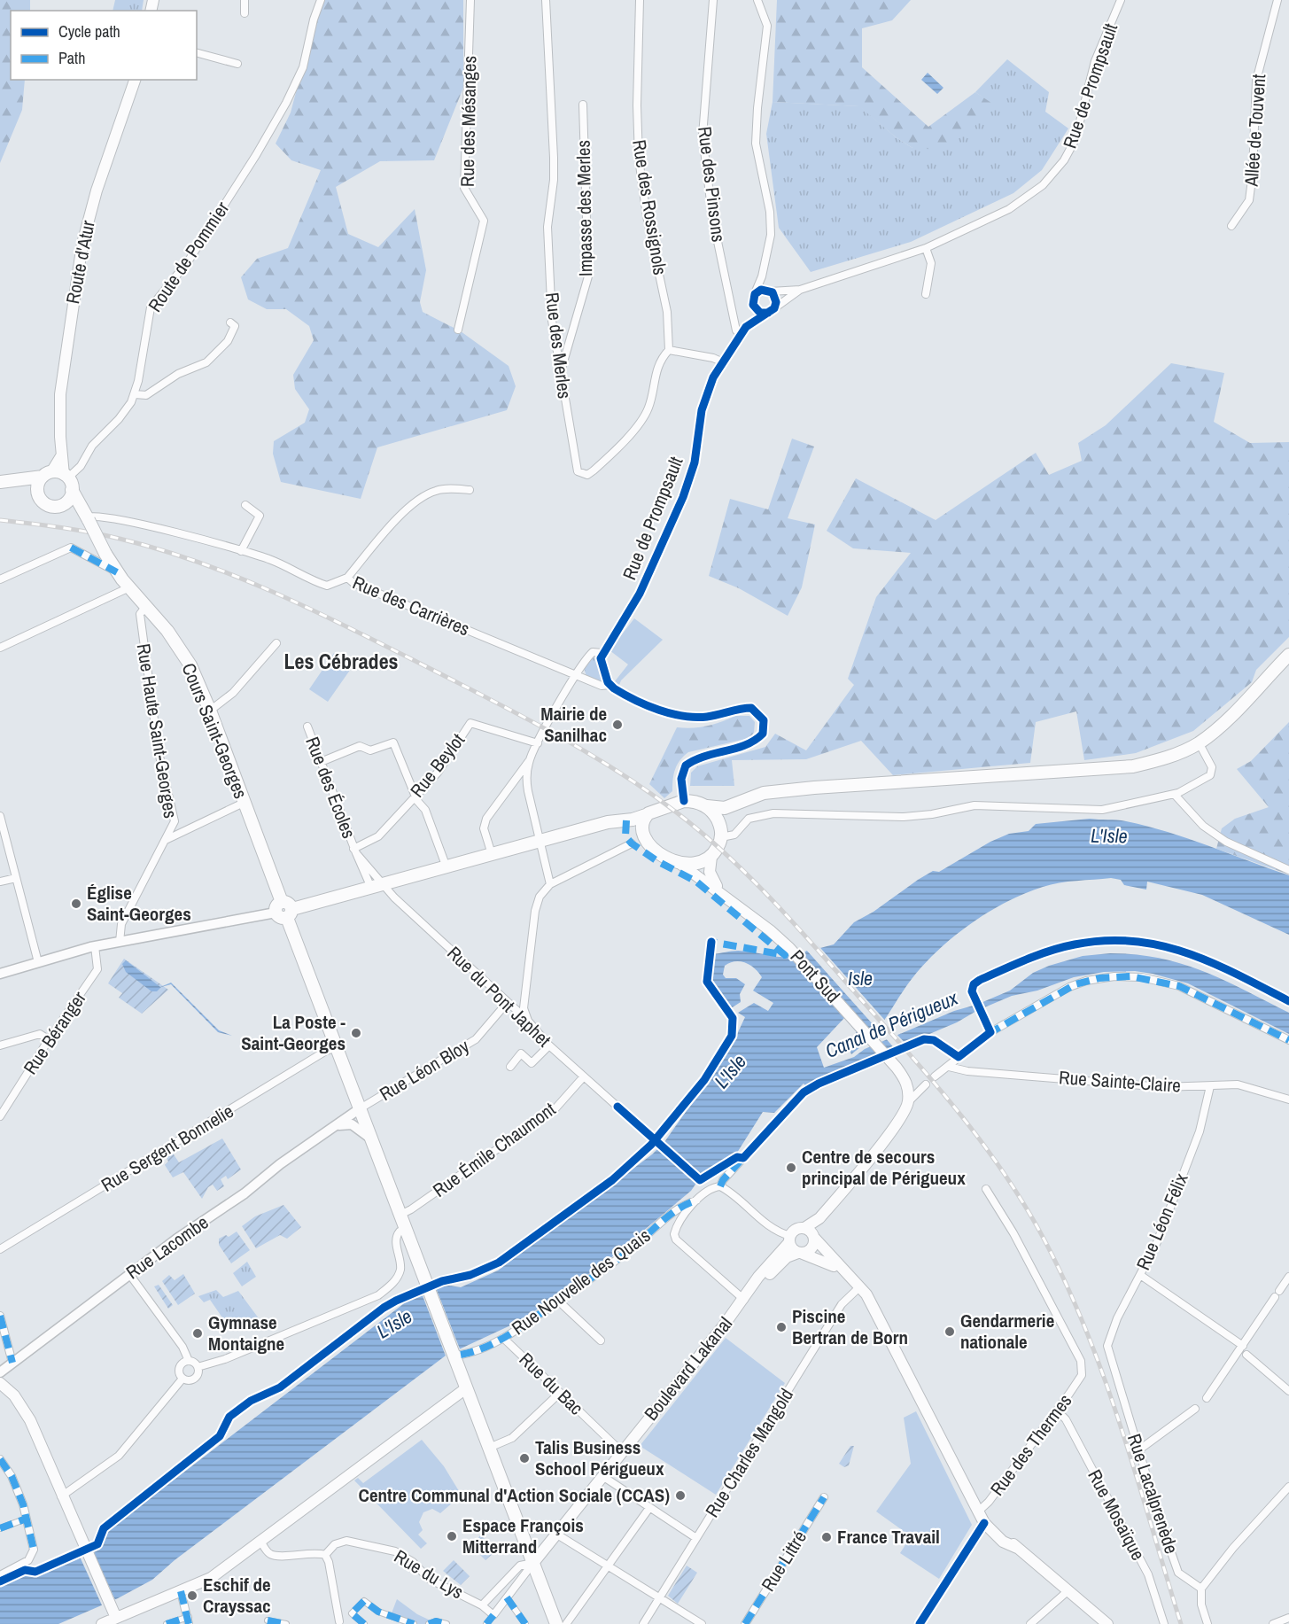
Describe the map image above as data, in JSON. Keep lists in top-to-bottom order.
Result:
{
  "streets": {
    "main road": [
      "Route d'Atur",
      "Cours Saint-Georges",
      "Pont Sud",
      "Boulevard Lakanal"
    ],
    "street": [
      "Rue de Prompsault",
      "Rue des Mésanges",
      "Allée de Touvent",
      "Rue des Pinsons",
      "Rue des Rossignols",
      "Impasse des Merles",
      "Route de Pommier",
      "Rue des Merles",
      "Rue des Carrières",
      "Rue Haute Saint-Georges",
      "Rue Beylot",
      "Rue des Écoles",
      "Rue du Pont Japhet",
      "Rue Béranger",
      "Rue Léon Bloy",
      "Rue Sainte-Claire",
      "Rue Sergent Bonnelie",
      "Rue Émile Chaumont",
      "Rue Léon Félix",
      "Rue Lacombe",
      "Rue Nouvelle des Quais",
      "Rue du Bac",
      "Rue des Thermes",
      "Rue Charles Mangold",
      "Rue Lacalprenède",
      "Rue Mosaïque",
      "Rue Littré",
      "Rue du Lys"
    ]
  },
  "crossings": [
    ["Rue de Prompsault", "Rue des Pinsons"],
    ["Rue de Prompsault", "Rue des Carrières"],
    ["Rue de Prompsault", "Rue Beylot"],
    ["Rue des Rossignols", "Rue des Merles"],
    ["Impasse des Merles", "Rue des Merles"],
    ["Route de Pommier", "Route d'Atur"],
    ["Route de Pommier", "Cours Saint-Georges"],
    ["Route d'Atur", "Cours Saint-Georges"],
    ["Rue des Carrières", "Cours Saint-Georges"],
    ["Rue des Carrières", "Pont Sud"],
    ["Rue Haute Saint-Georges", "Cours Saint-Georges"],
    ["Cours Saint-Georges", "Rue Léon Bloy"],
    ["Cours Saint-Georges", "Rue Sergent Bonnelie"],
    ["Cours Saint-Georges", "Rue Émile Chaumont"],
    ["Cours Saint-Georges", "Rue Lacombe"],
    ["Cours Saint-Georges", "Boulevard Lakanal"],
    ["Rue Beylot", "Rue des Écoles"],
    ["Rue du Pont Japhet", "Rue Léon Bloy"],
    ["Rue du Pont Japhet", "Rue Émile Chaumont"],
    ["Rue Léon Bloy", "Rue Lacombe"],
    ["Rue Sainte-Claire", "Rue Léon Félix"],
    ["Rue Léon Félix", "Rue Lacalprenède"],
    ["Rue Nouvelle des Quais", "Rue du Bac"],
    ["Boulevard Lakanal", "Rue du Bac"],
    ["Rue des Thermes", "Rue Mosaïque"]
  ],
  "districts": ["Les Cébrades"],
  "water": ["L'Isle", "Isle", "Canal de Périgueux"],
  "places": [
    "Mairie de Sanilhac",
    "Église Saint-Georges",
    "La Poste - Saint-Georges",
    "Centre de secours principal de Périgueux",
    "Piscine Bertran de Born",
    "Gendarmerie nationale",
    "Gymnase Montaigne",
    "Talis Business School Périgueux",
    "Centre Communal d'Action Sociale (CCAS)",
    "Espace François Mitterrand",
    "France Travail",
    "Eschif de Crayssac"
  ],
  "legend": ["Cycle path", "Path"]
}
